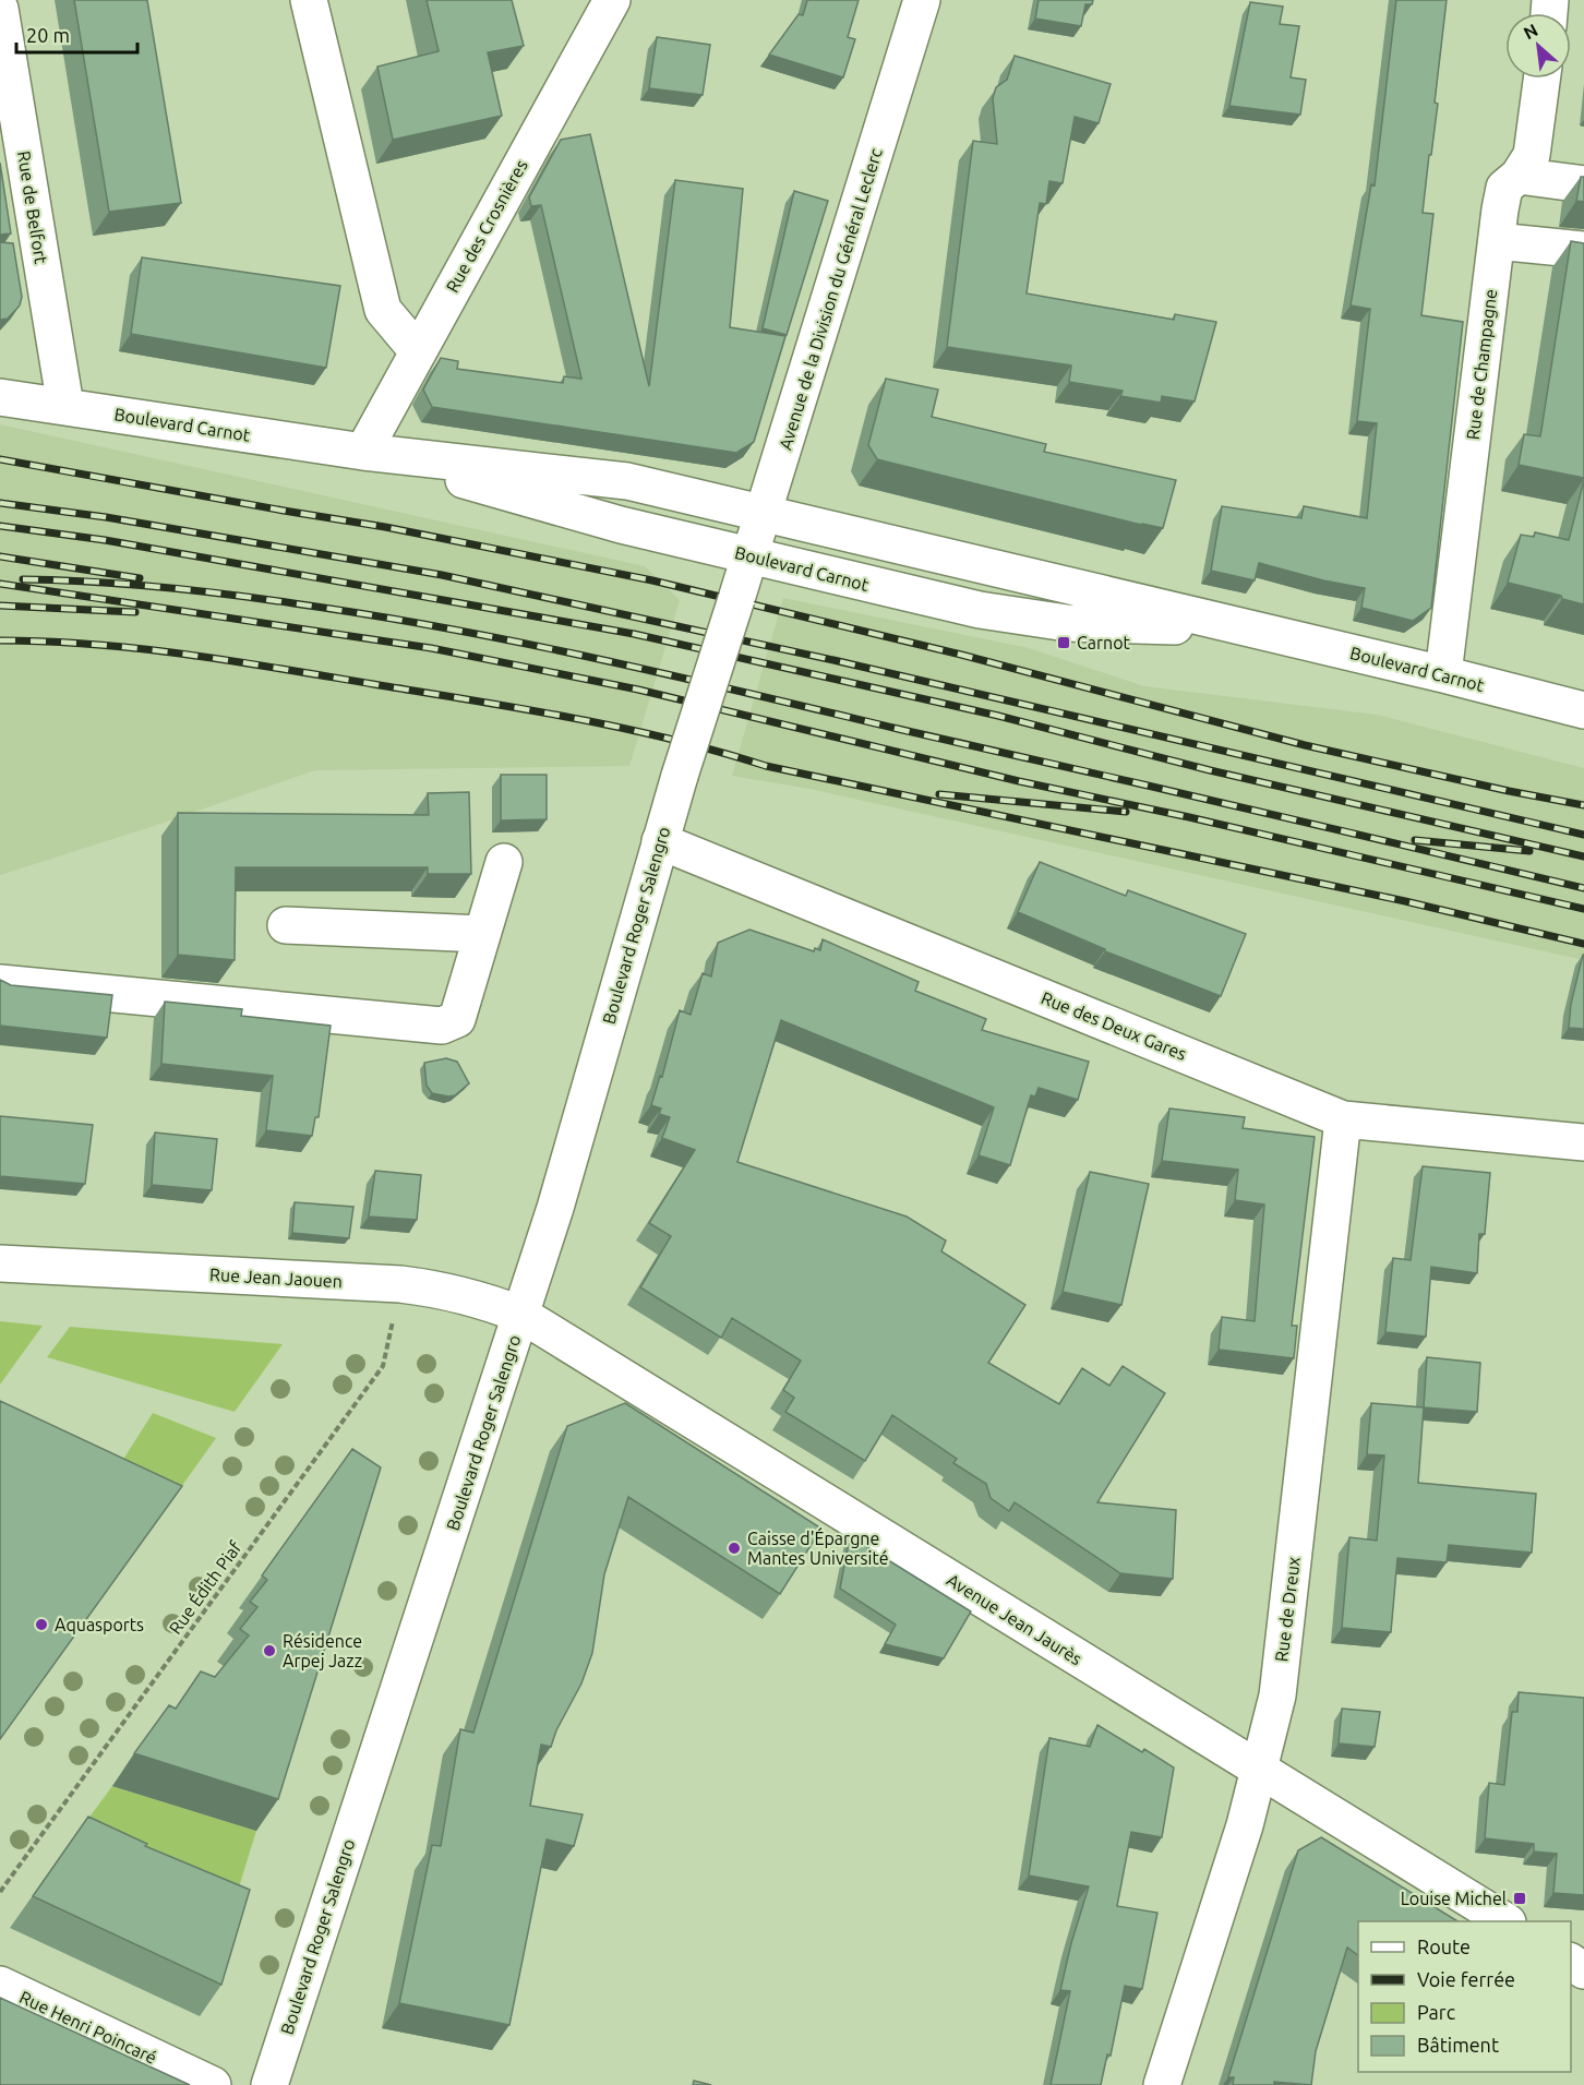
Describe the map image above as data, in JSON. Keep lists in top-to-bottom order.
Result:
{
  "streets": {
    "street": [
      "Rue de Belfort",
      "Rue des Crosnières",
      "Avenue de la Division du Général Leclerc",
      "Rue de Champagne",
      "Boulevard Carnot",
      "Boulevard Roger Salengro",
      "Rue des Deux Gares",
      "Rue Jean Jaouen",
      "Rue de Dreux",
      "Avenue Jean Jaurès",
      "Rue Henri Poincaré"
    ],
    "path": ["Rue Édith Piaf"]
  },
  "crossings": [
    ["Rue de Belfort", "Boulevard Carnot"],
    ["Rue des Crosnières", "Boulevard Carnot"],
    ["Avenue de la Division du Général Leclerc", "Boulevard Carnot"],
    ["Avenue de la Division du Général Leclerc", "Boulevard Roger Salengro"],
    ["Rue de Champagne", "Boulevard Carnot"],
    ["Boulevard Roger Salengro", "Rue des Deux Gares"],
    ["Boulevard Roger Salengro", "Rue Jean Jaouen"],
    ["Boulevard Roger Salengro", "Avenue Jean Jaurès"],
    ["Rue des Deux Gares", "Rue de Dreux"],
    ["Rue Jean Jaouen", "Rue Édith Piaf"],
    ["Rue Jean Jaouen", "Avenue Jean Jaurès"],
    ["Rue de Dreux", "Avenue Jean Jaurès"]
  ],
  "places": {
    "transit": ["Carnot", "Louise Michel"],
    "other": ["Caisse d'Épargne Mantes Université", "Aquasports", "Résidence Arpej Jazz"]
  },
  "legend": [
    "Route",
    "Voie ferrée",
    "Parc",
    "Bâtiment"
  ],
  "scale_bar": "20 m",
  "north": "top left"
}
